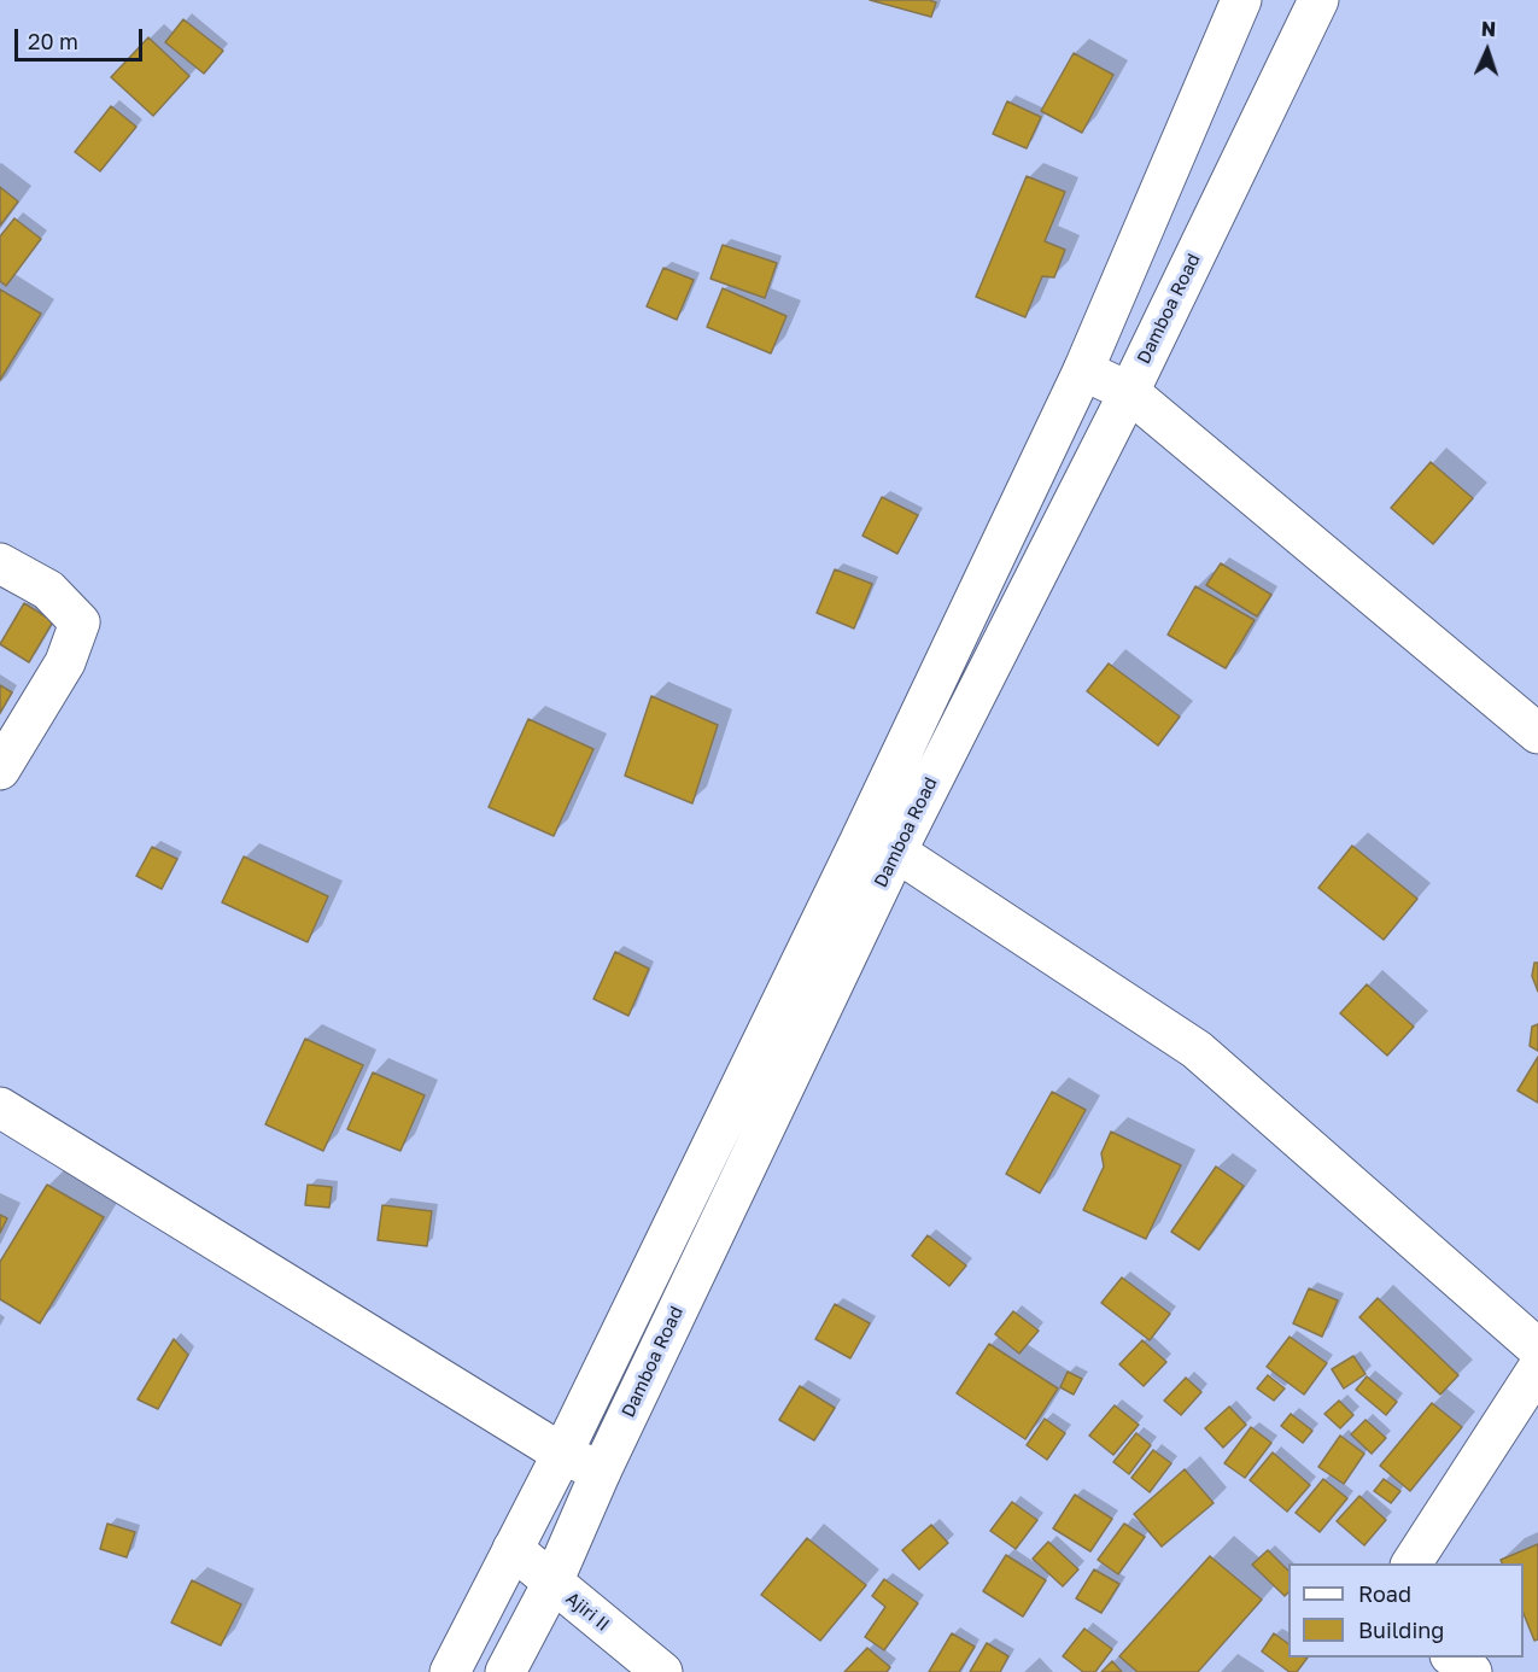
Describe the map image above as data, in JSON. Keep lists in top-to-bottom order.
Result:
{
  "streets": {
    "main road": ["Damboa Road", "Ajiri II"]
  },
  "crossings": [
    ["Damboa Road", "Ajiri II"]
  ],
  "legend": ["Road", "Building"],
  "scale_bar": "20 m",
  "north": "top"
}
